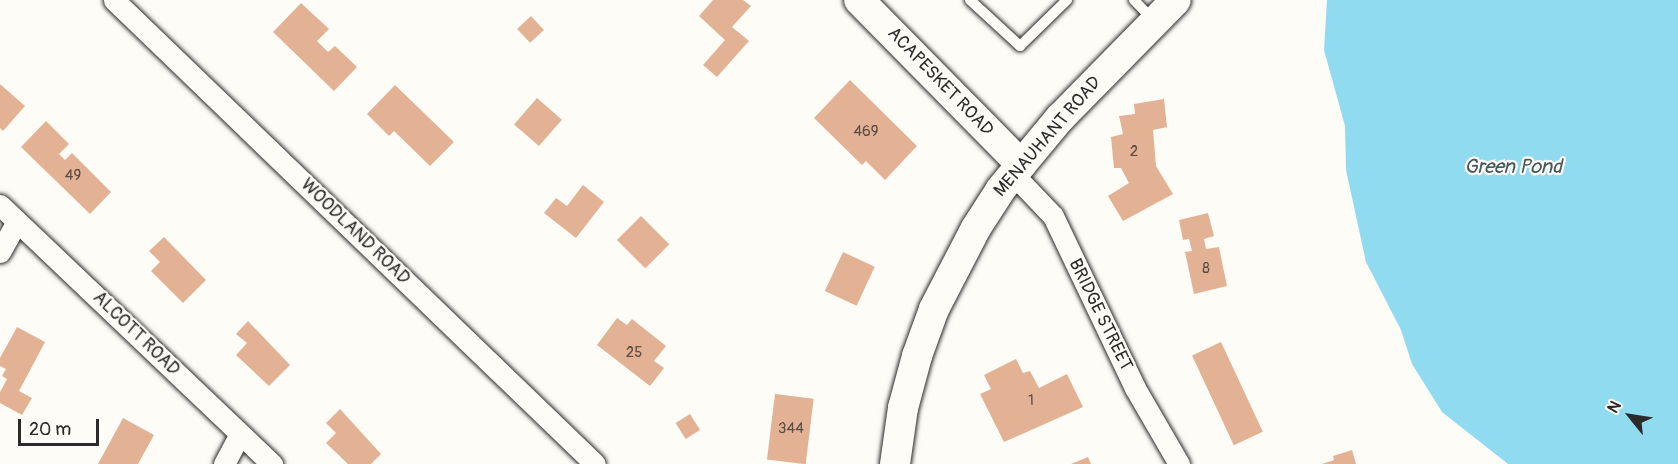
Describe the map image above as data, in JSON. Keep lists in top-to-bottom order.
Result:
{
  "streets": {
    "main road": ["ACAPESKET ROAD", "MENAUHANT ROAD"],
    "street": ["WOODLAND ROAD", "BRIDGE STREET", "ALCOTT ROAD"]
  },
  "crossings": [
    ["ACAPESKET ROAD", "MENAUHANT ROAD"],
    ["ACAPESKET ROAD", "BRIDGE STREET"],
    ["MENAUHANT ROAD", "BRIDGE STREET"]
  ],
  "water": ["Green Pond"],
  "house_numbers": [
    "469",
    "2",
    "49",
    "8",
    "25",
    "1",
    "344"
  ],
  "scale_bar": "20 m",
  "north": "top left"
}
